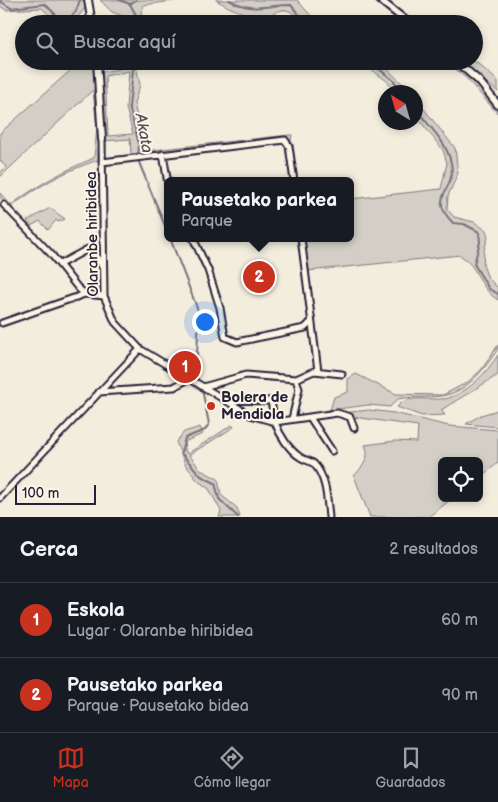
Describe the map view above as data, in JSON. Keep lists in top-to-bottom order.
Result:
{
  "streets": {
    "street": ["Olaranbe hiribidea"]
  },
  "water": ["Akata"],
  "places": ["Bolera de Mendiola"],
  "scale_bar": "100 m",
  "north": "top left",
  "page": {
    "search": "Buscar aquí",
    "popup": ["Pausetako parkea", "Parque"],
    "pins": ["2", "1"],
    "scale": "100 m",
    "heading": ["Cerca", "2 resultados"],
    "list": [
      {
        "mark": "1",
        "name": "Eskola",
        "note": "Lugar · Olaranbe hiribidea",
        "value": "60 m"
      },
      {
        "mark": "2",
        "name": "Pausetako parkea",
        "note": "Parque · Pausetako bidea",
        "value": "90 m"
      }
    ],
    "nav": ["Mapa", "Cómo llegar", "Guardados"]
  }
}
